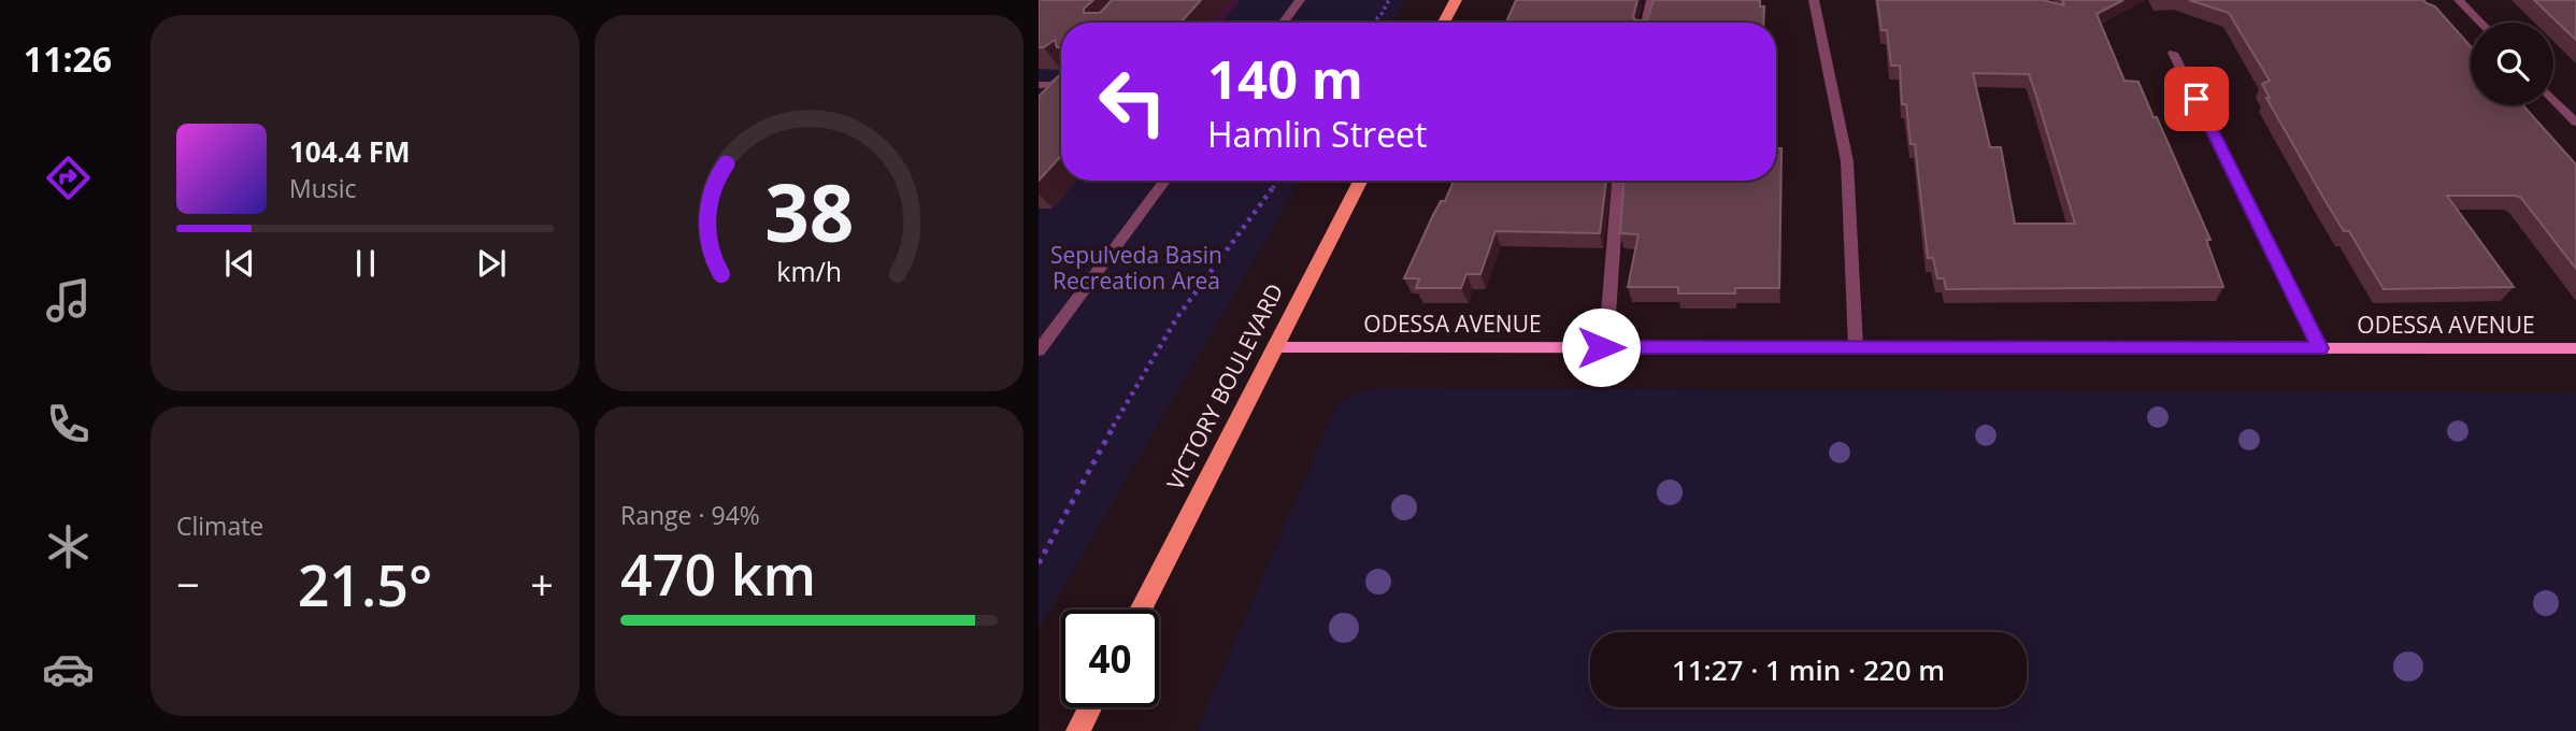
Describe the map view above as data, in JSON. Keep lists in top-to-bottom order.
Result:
{
  "streets": {
    "main road": ["VICTORY BOULEVARD"],
    "street": ["ODESSA AVENUE"]
  },
  "crossings": [
    ["ODESSA AVENUE", "VICTORY BOULEVARD"]
  ],
  "parks": ["Sepulveda Basin Recreation Area"],
  "page": {
    "tabs": "11:26",
    "turn": ["140 m", "Hamlin Street"],
    "song": ["104.4 FM", "Music"],
    "tile": [
      "Climate",
      ["Range · 94%", "470 km"]
    ],
    "heat": ["−", "21.5°", "+"],
    "limit": "40",
    "trip": "11:27 · 1 min · 220 m",
    "gauge": ["38", "km/h"]
  }
}
